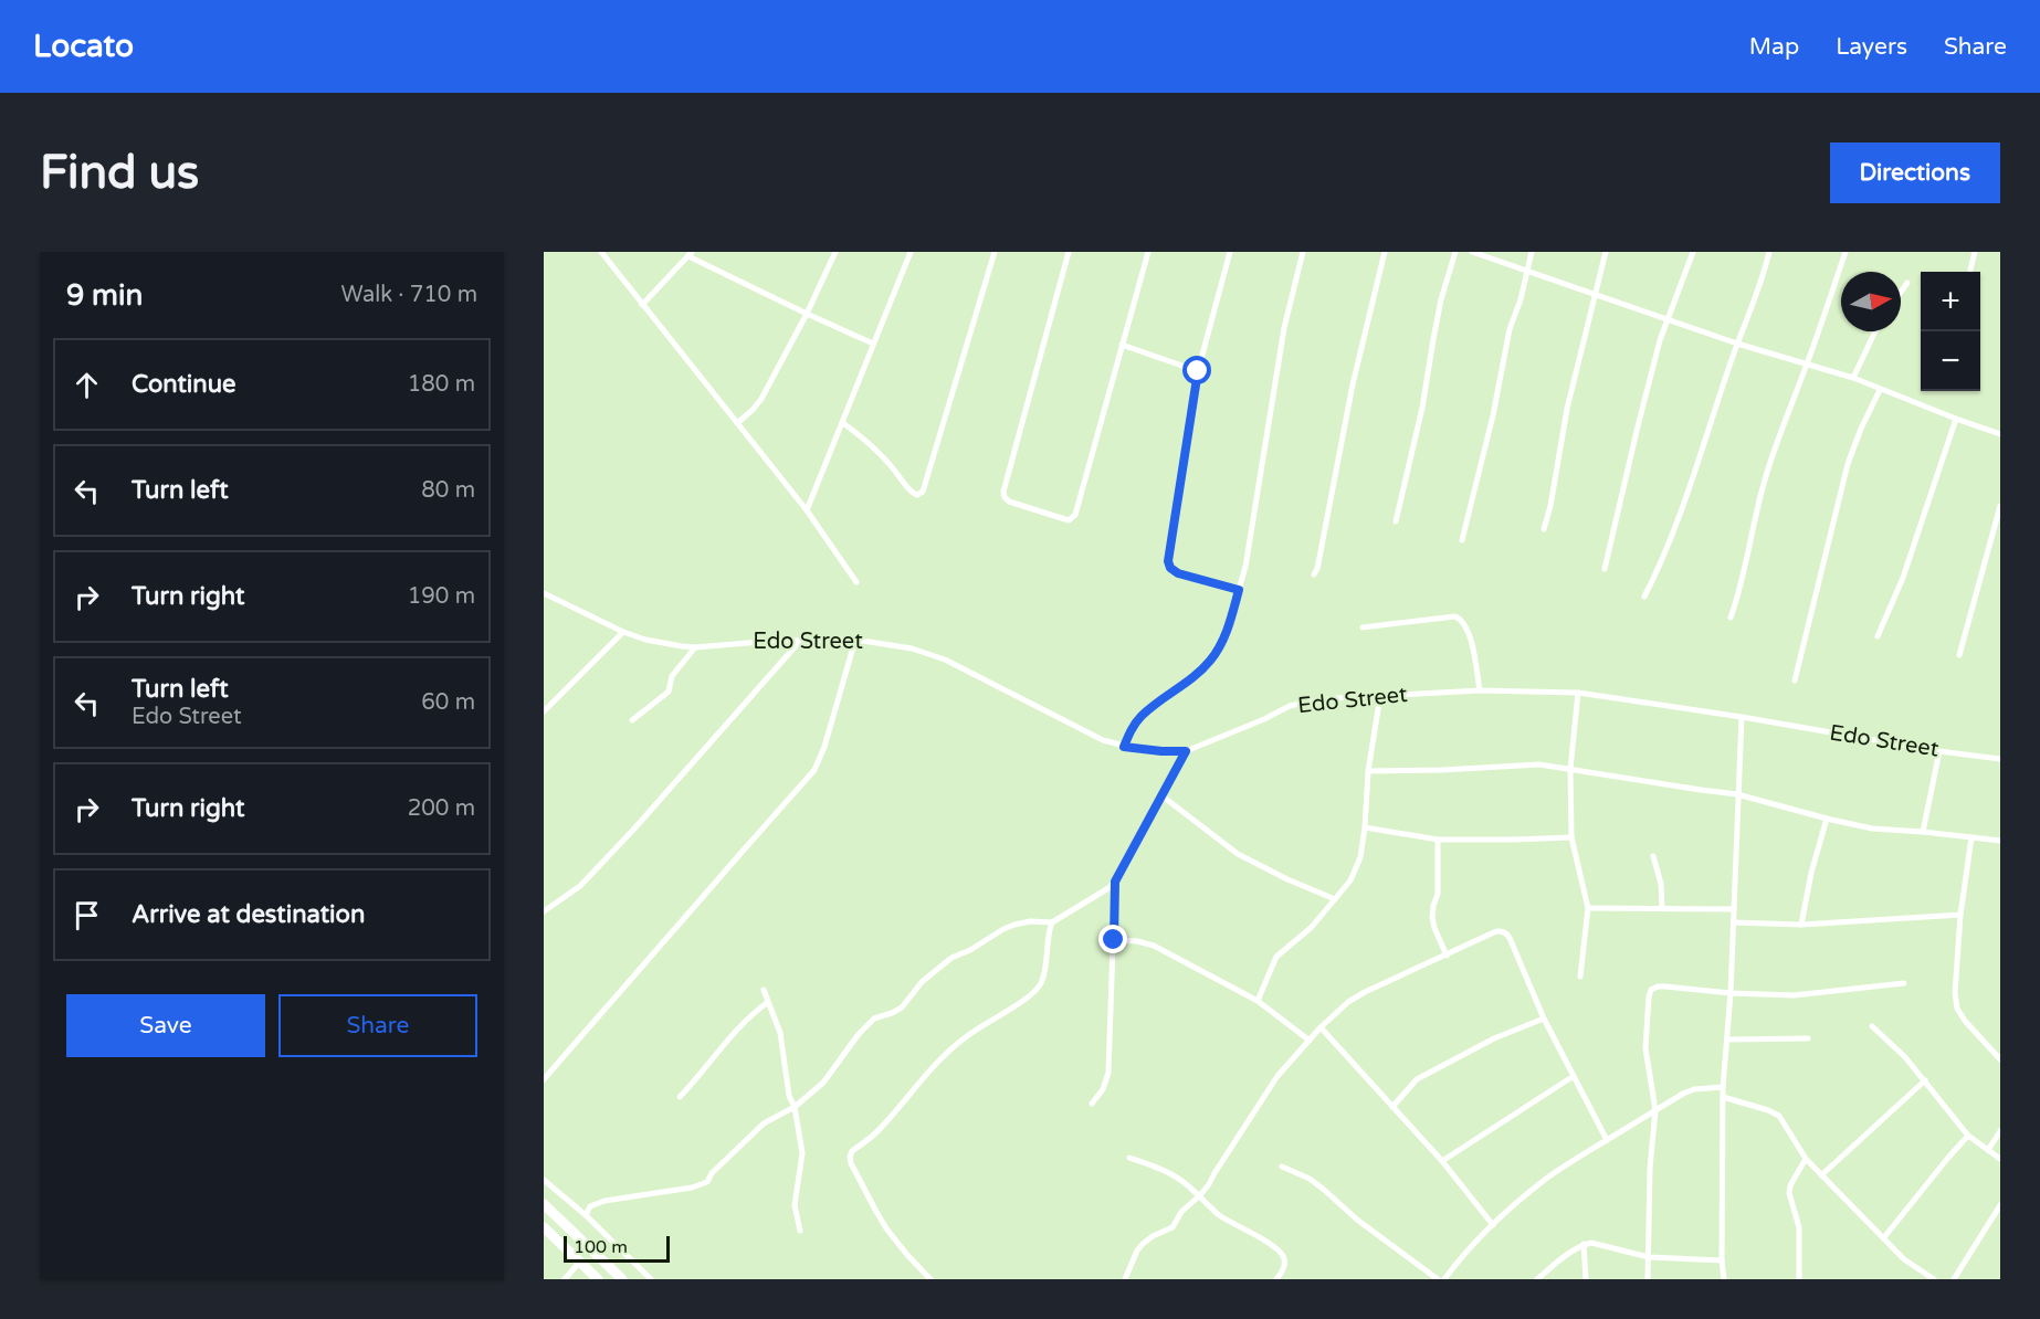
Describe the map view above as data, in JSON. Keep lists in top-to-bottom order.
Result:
{
  "streets": {
    "street": ["Edo Street"]
  },
  "scale_bar": "100 m",
  "north": "right",
  "page": {
    "header": "Locato",
    "nav": ["Map", "Layers", "Share"],
    "buttons": [
      "Directions",
      ["Save", "Share"]
    ],
    "title": "Find us",
    "heading": ["9 min", "Walk · 710 m"],
    "map_buttons": ["+", "−"],
    "list": [
      ["Continue", "180 m"],
      ["Turn left", "80 m"],
      ["Turn right", "190 m"],
      ["Turn left", "Edo Street", "60 m"],
      ["Turn right", "200 m"],
      "Arrive at destination"
    ],
    "scale": "100 m"
  }
}
